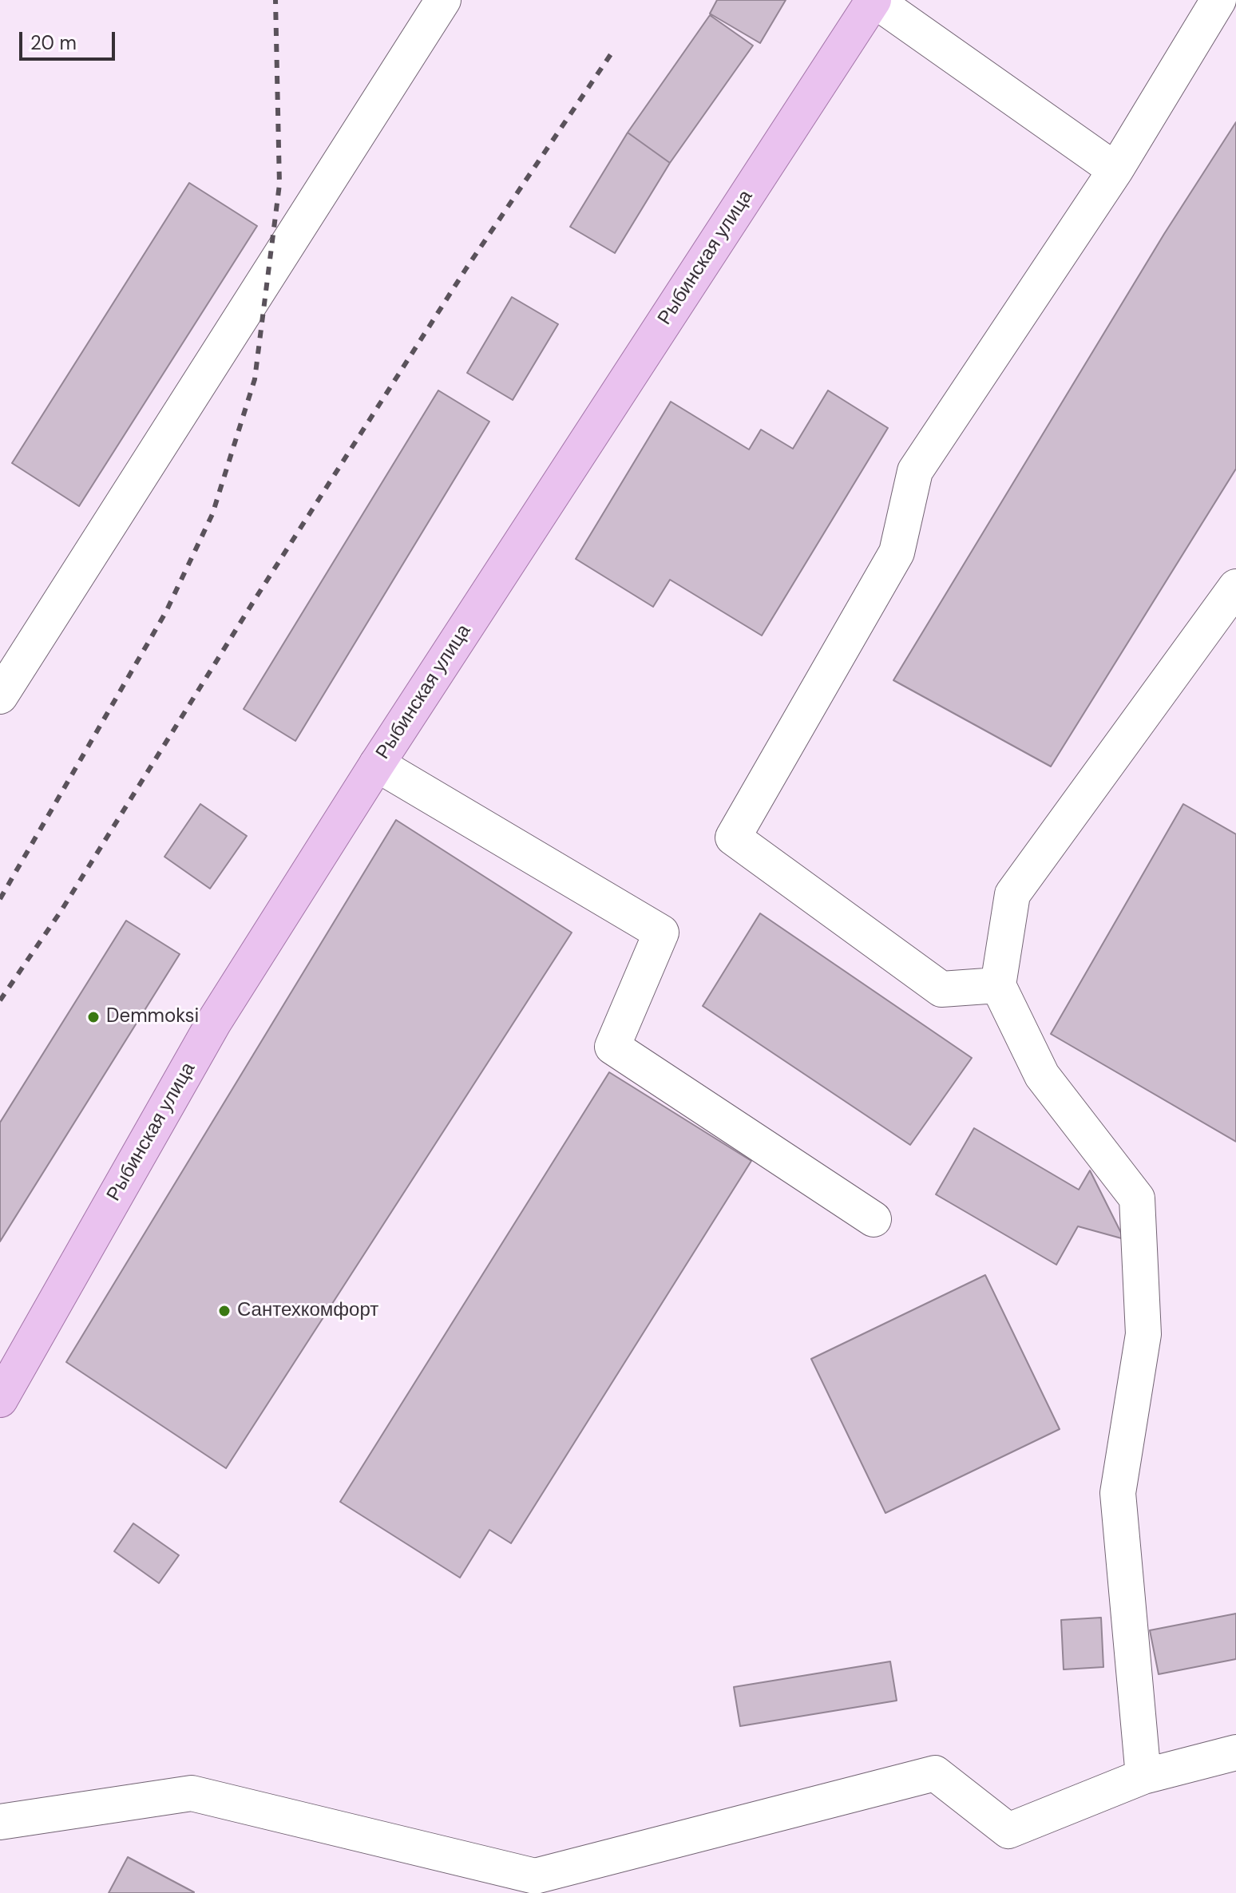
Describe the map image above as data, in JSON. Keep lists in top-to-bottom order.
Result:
{
  "streets": {
    "main road": ["Рыбинская улица"]
  },
  "places": ["Demmoksi", "Сантехкомфорт"],
  "scale_bar": "20 m"
}
